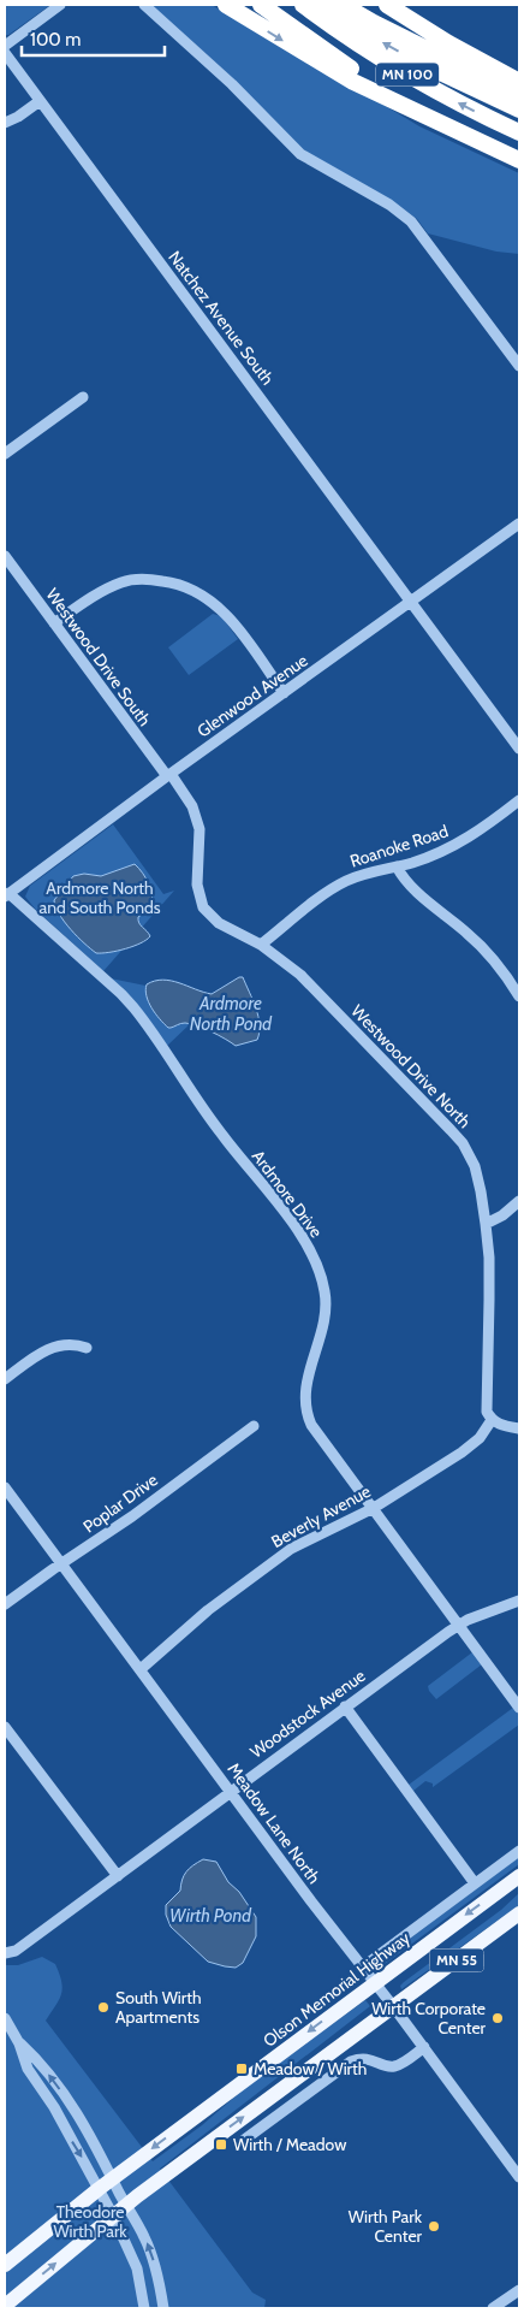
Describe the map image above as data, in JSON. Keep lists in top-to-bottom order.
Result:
{
  "streets": {
    "highway": ["MN 100"],
    "main road": ["MN 55", "Olson Memorial Highway"],
    "street": [
      "Natchez Avenue South",
      "Westwood Drive South",
      "Glenwood Avenue",
      "Roanoke Road",
      "Westwood Drive North",
      "Ardmore Drive",
      "Poplar Drive",
      "Beverly Avenue",
      "Woodstock Avenue",
      "Meadow Lane North"
    ]
  },
  "crossings": [
    ["Natchez Avenue South", "Glenwood Avenue"],
    ["Westwood Drive South", "Glenwood Avenue"],
    ["Westwood Drive South", "Westwood Drive North"],
    ["Glenwood Avenue", "Westwood Drive North"],
    ["Glenwood Avenue", "Ardmore Drive"],
    ["Roanoke Road", "Westwood Drive North"],
    ["Westwood Drive North", "Beverly Avenue"],
    ["Ardmore Drive", "Beverly Avenue"],
    ["Ardmore Drive", "Woodstock Avenue"],
    ["Poplar Drive", "Meadow Lane North"],
    ["Beverly Avenue", "Meadow Lane North"],
    ["Woodstock Avenue", "Meadow Lane North"],
    ["Meadow Lane North", "MN 55"],
    ["Meadow Lane North", "Olson Memorial Highway"]
  ],
  "water": ["Ardmore North Pond", "Wirth Pond"],
  "parks": ["Ardmore North and South Ponds", "Theodore Wirth Park"],
  "places": {
    "other": ["South Wirth Apartments", "Wirth Corporate Center", "Wirth Park Center"],
    "transit": ["Meadow / Wirth", "Wirth / Meadow"]
  },
  "scale_bar": "100 m"
}
